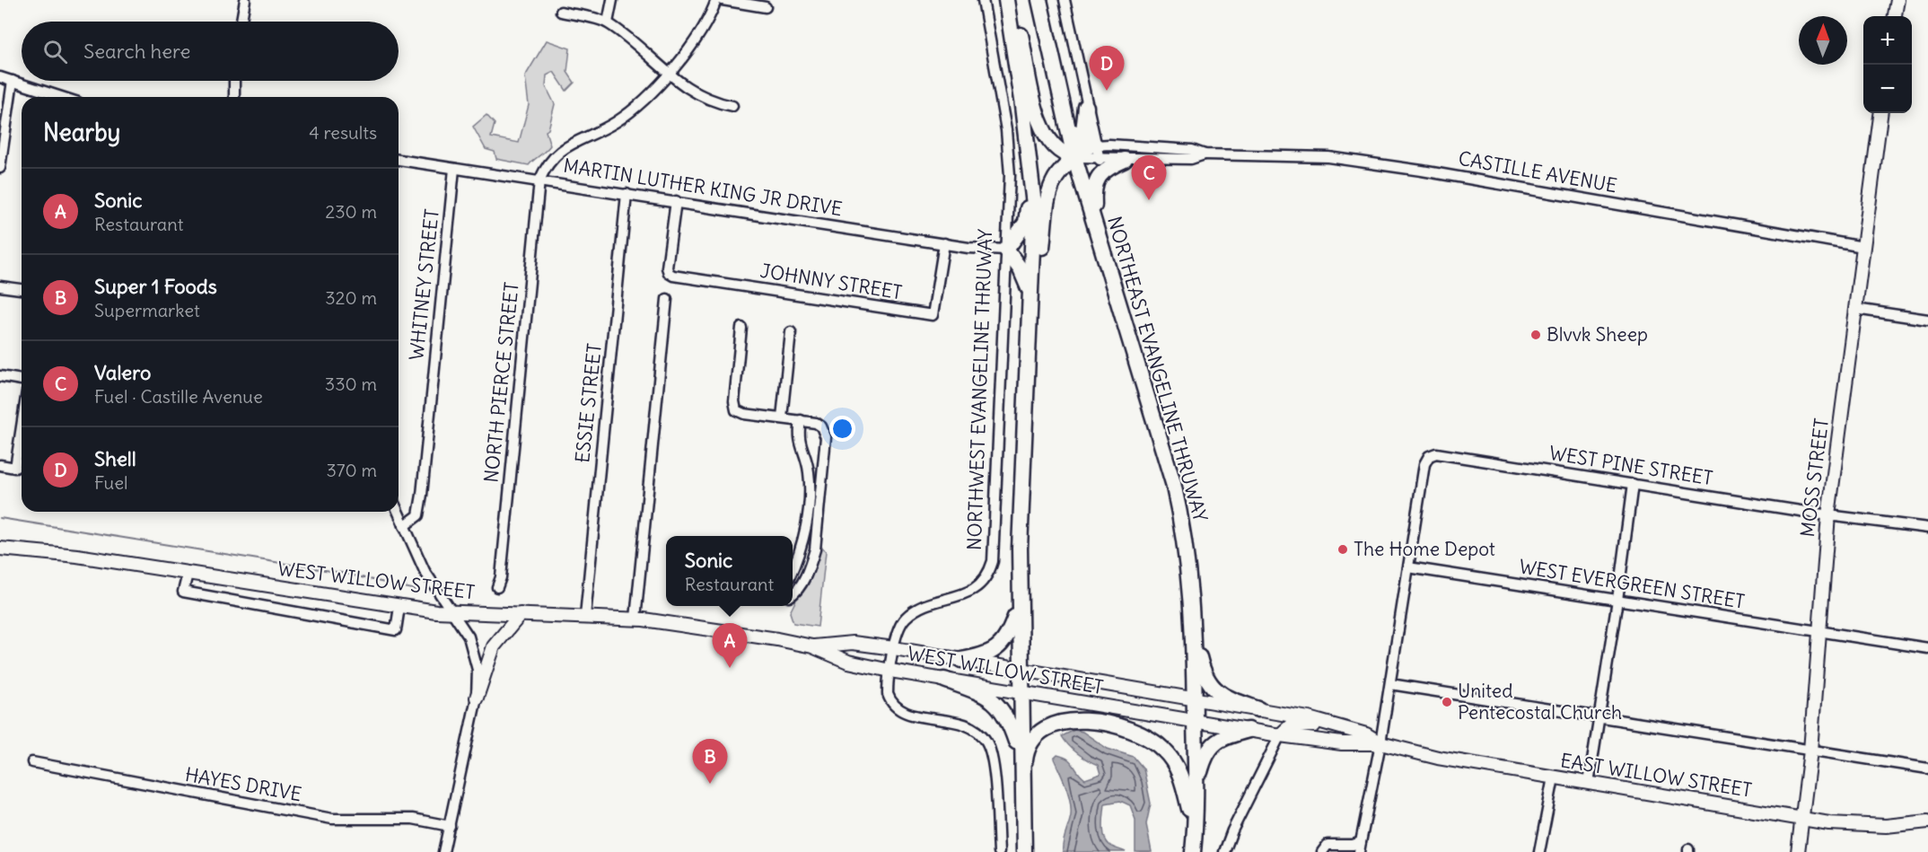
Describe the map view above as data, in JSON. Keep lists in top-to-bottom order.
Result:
{
  "streets": {
    "highway": ["NORTHEAST EVANGELINE THRUWAY"],
    "main road": ["MOSS STREET", "WEST WILLOW STREET", "EAST WILLOW STREET"],
    "street": [
      "CASTILLE AVENUE",
      "MARTIN LUTHER KING JR DRIVE",
      "JOHNNY STREET",
      "WHITNEY STREET",
      "NORTH PIERCE STREET",
      "NORTHWEST EVANGELINE THRUWAY",
      "ESSIE STREET",
      "WEST PINE STREET",
      "WEST EVERGREEN STREET",
      "HAYES DRIVE"
    ]
  },
  "crossings": [
    ["CASTILLE AVENUE", "NORTHEAST EVANGELINE THRUWAY"],
    ["CASTILLE AVENUE", "MOSS STREET"],
    ["MARTIN LUTHER KING JR DRIVE", "JOHNNY STREET"],
    ["MARTIN LUTHER KING JR DRIVE", "WHITNEY STREET"],
    ["MARTIN LUTHER KING JR DRIVE", "NORTH PIERCE STREET"],
    ["MARTIN LUTHER KING JR DRIVE", "NORTHWEST EVANGELINE THRUWAY"],
    ["MARTIN LUTHER KING JR DRIVE", "ESSIE STREET"],
    ["NORTHEAST EVANGELINE THRUWAY", "WEST WILLOW STREET"],
    ["NORTHEAST EVANGELINE THRUWAY", "EAST WILLOW STREET"],
    ["NORTHWEST EVANGELINE THRUWAY", "WEST WILLOW STREET"],
    ["ESSIE STREET", "WEST WILLOW STREET"],
    ["WEST PINE STREET", "MOSS STREET"],
    ["WEST PINE STREET", "WEST EVERGREEN STREET"],
    ["MOSS STREET", "WEST EVERGREEN STREET"],
    ["MOSS STREET", "EAST WILLOW STREET"],
    ["WEST WILLOW STREET", "EAST WILLOW STREET"]
  ],
  "places": ["Blvvk Sheep", "The Home Depot", "United Pentecostal Church"],
  "north": "top",
  "page": {
    "map_buttons": ["+", "−"],
    "search": "Search here",
    "pins": [
      "D",
      "C",
      "A",
      "B"
    ],
    "heading": ["Nearby", "4 results"],
    "list": [
      {
        "mark": "A",
        "name": "Sonic",
        "note": "Restaurant",
        "value": "230 m"
      },
      {
        "mark": "B",
        "name": "Super 1 Foods",
        "note": "Supermarket",
        "value": "320 m"
      },
      {
        "mark": "C",
        "name": "Valero",
        "note": "Fuel · Castille Avenue",
        "value": "330 m"
      },
      {
        "mark": "D",
        "name": "Shell",
        "note": "Fuel",
        "value": "370 m"
      }
    ],
    "popup": ["Sonic", "Restaurant"]
  }
}
